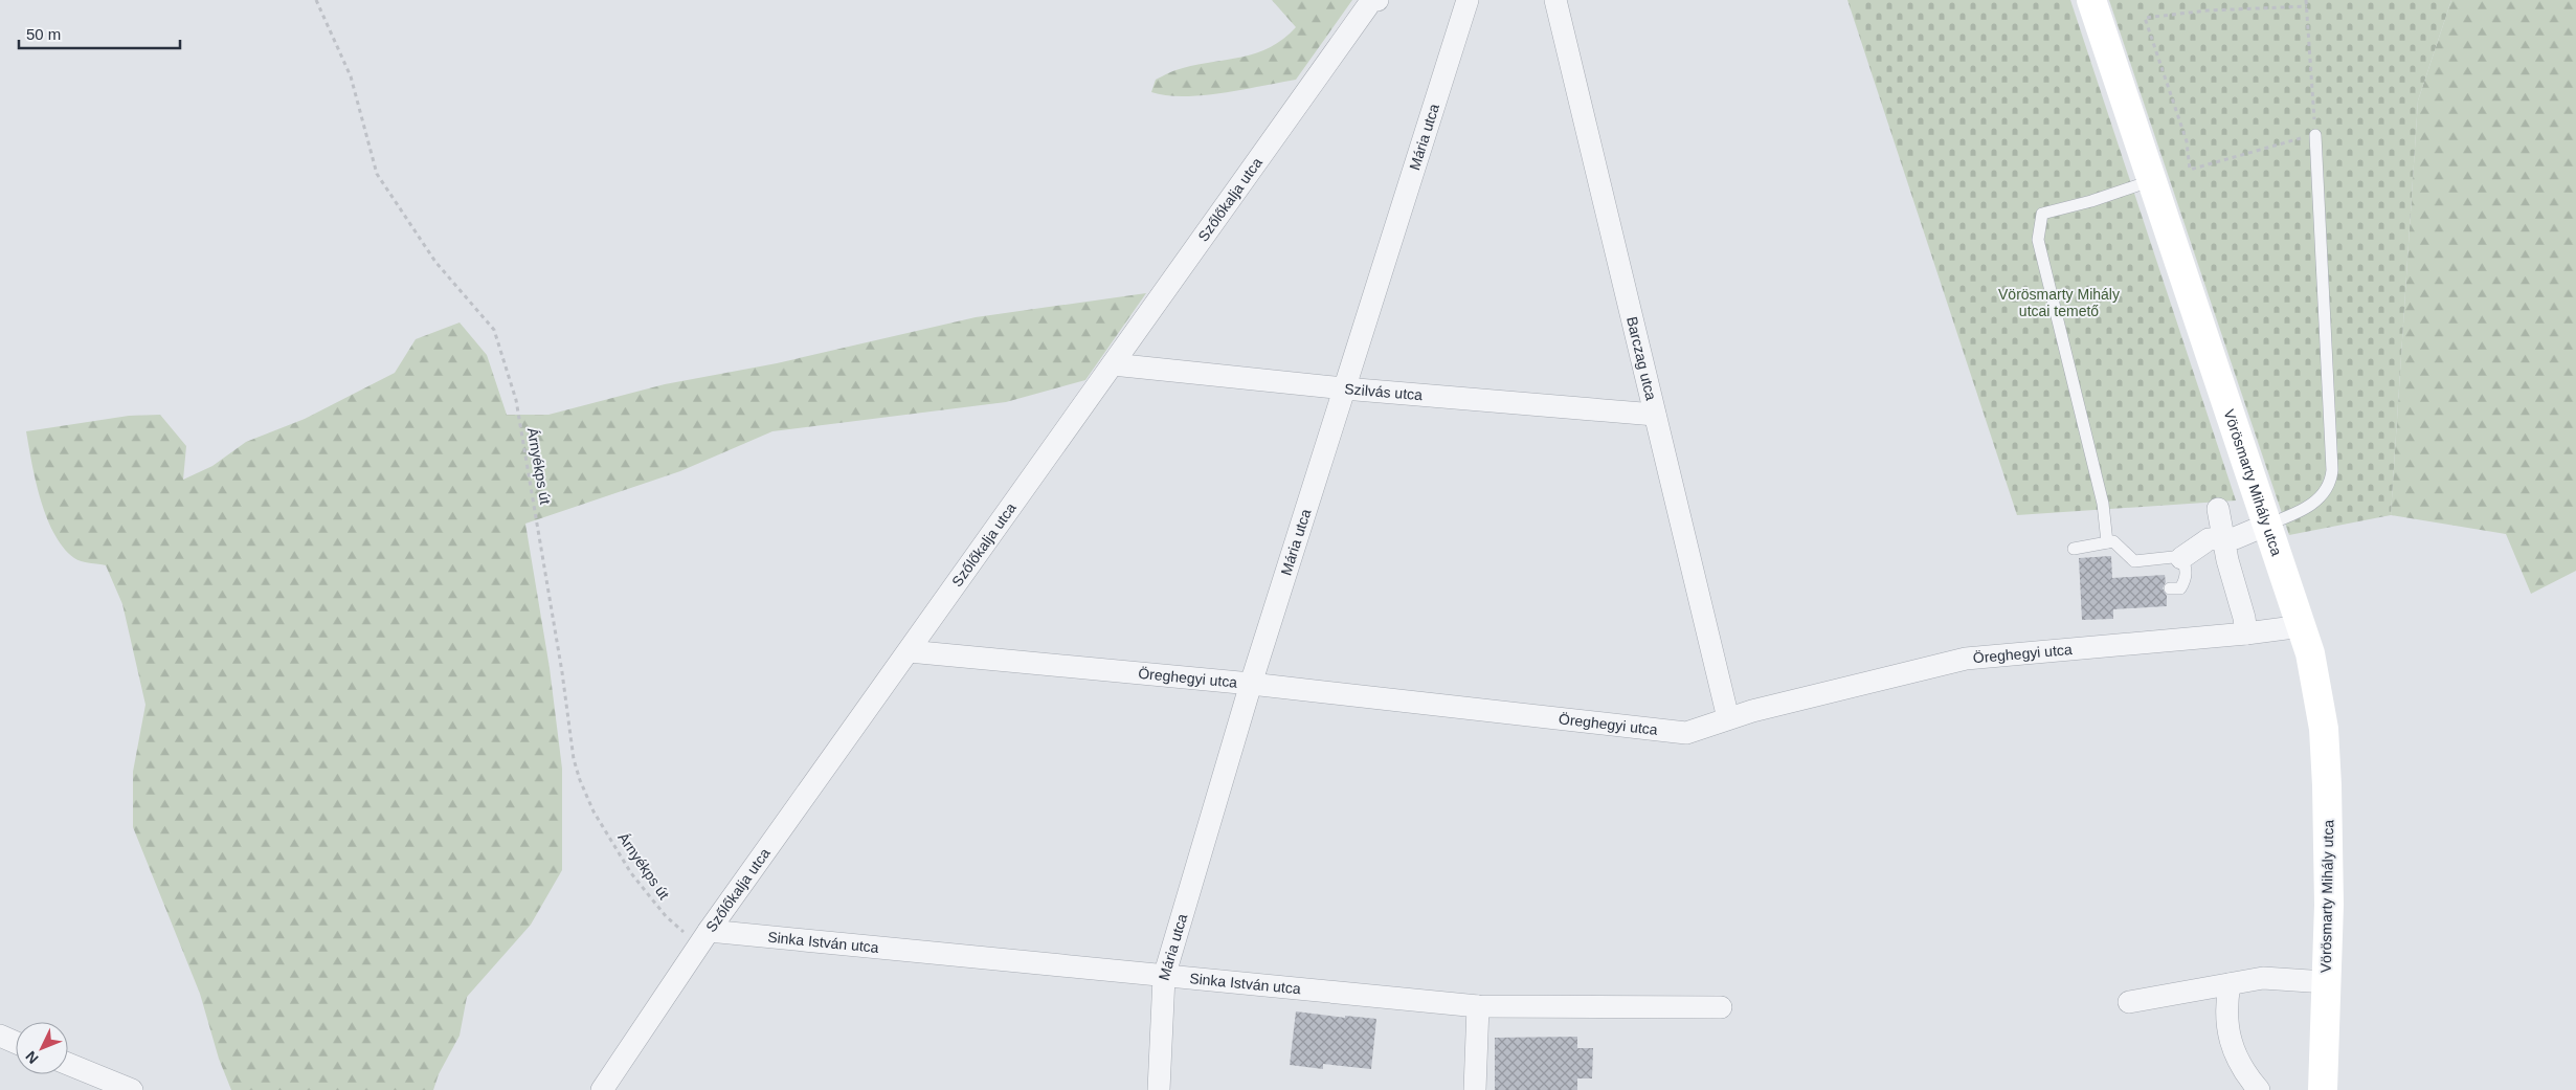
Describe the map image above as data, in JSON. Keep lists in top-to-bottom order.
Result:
{
  "streets": {
    "main road": ["Vörösmarty Mihály utca"],
    "street": [
      "Mária utca",
      "Szőlőkalja utca",
      "Barczag utca",
      "Szilvás utca",
      "Öreghegyi utca",
      "Sinka István utca"
    ],
    "path": ["Árnyékps út"]
  },
  "crossings": [
    ["Mária utca", "Szilvás utca"],
    ["Mária utca", "Öreghegyi utca"],
    ["Mária utca", "Sinka István utca"],
    ["Szőlőkalja utca", "Szilvás utca"],
    ["Szőlőkalja utca", "Árnyékps út"],
    ["Szőlőkalja utca", "Öreghegyi utca"],
    ["Szőlőkalja utca", "Sinka István utca"],
    ["Barczag utca", "Szilvás utca"],
    ["Barczag utca", "Öreghegyi utca"],
    ["Árnyékps út", "Sinka István utca"],
    ["Vörösmarty Mihály utca", "Öreghegyi utca"]
  ],
  "parks": ["Vörösmarty Mihály utcai temető"],
  "scale_bar": "50 m",
  "north": "bottom left"
}
